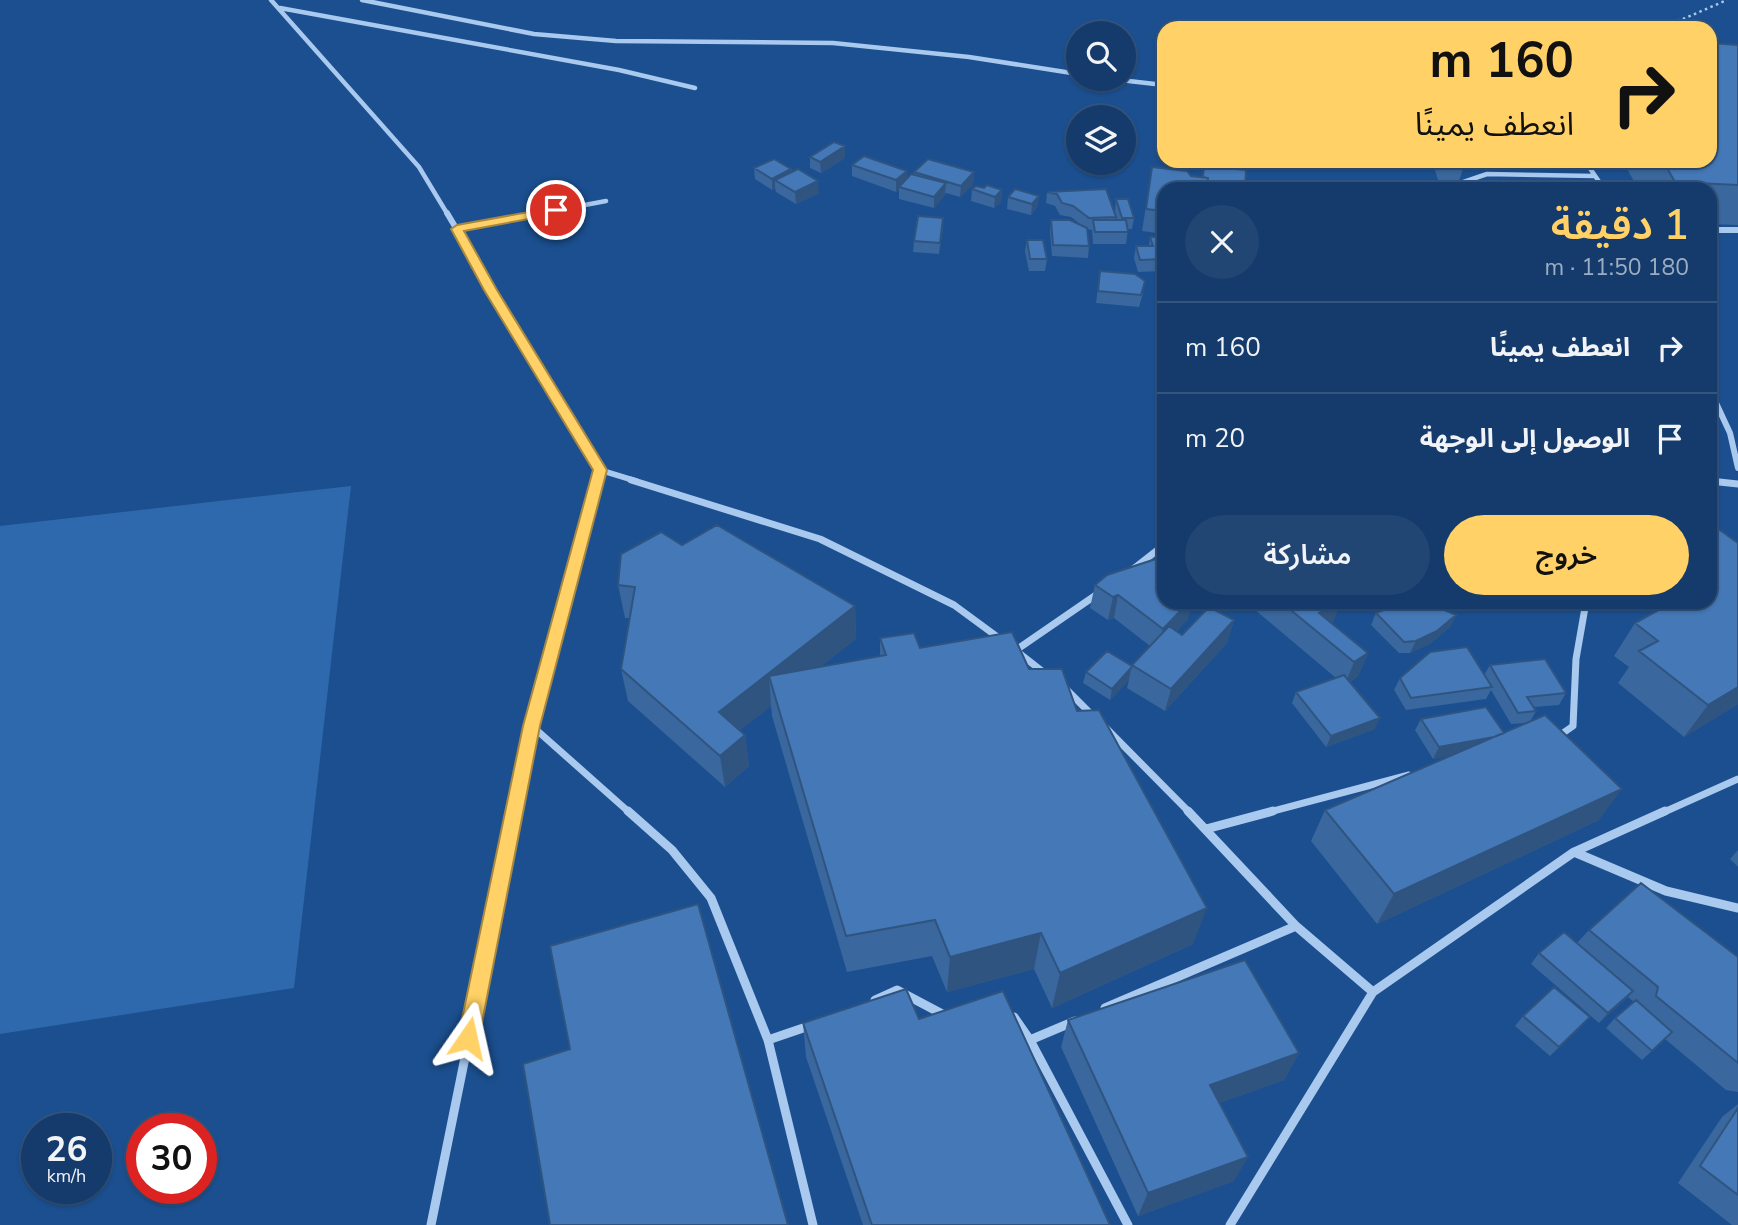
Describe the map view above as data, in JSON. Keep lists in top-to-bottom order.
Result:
{
  "page": {
    "turn": ["160 m", "انعطف يمينًا"],
    "heading": ["1 دقيقة", "180 m · 11:50"],
    "list": [
      {
        "name": "انعطف يمينًا",
        "value": "160 m"
      },
      {
        "name": "الوصول إلى الوجهة",
        "value": "20 m"
      }
    ],
    "buttons": ["خروج", "مشاركة"],
    "speed": "26 km/h",
    "limit": "30"
  }
}
